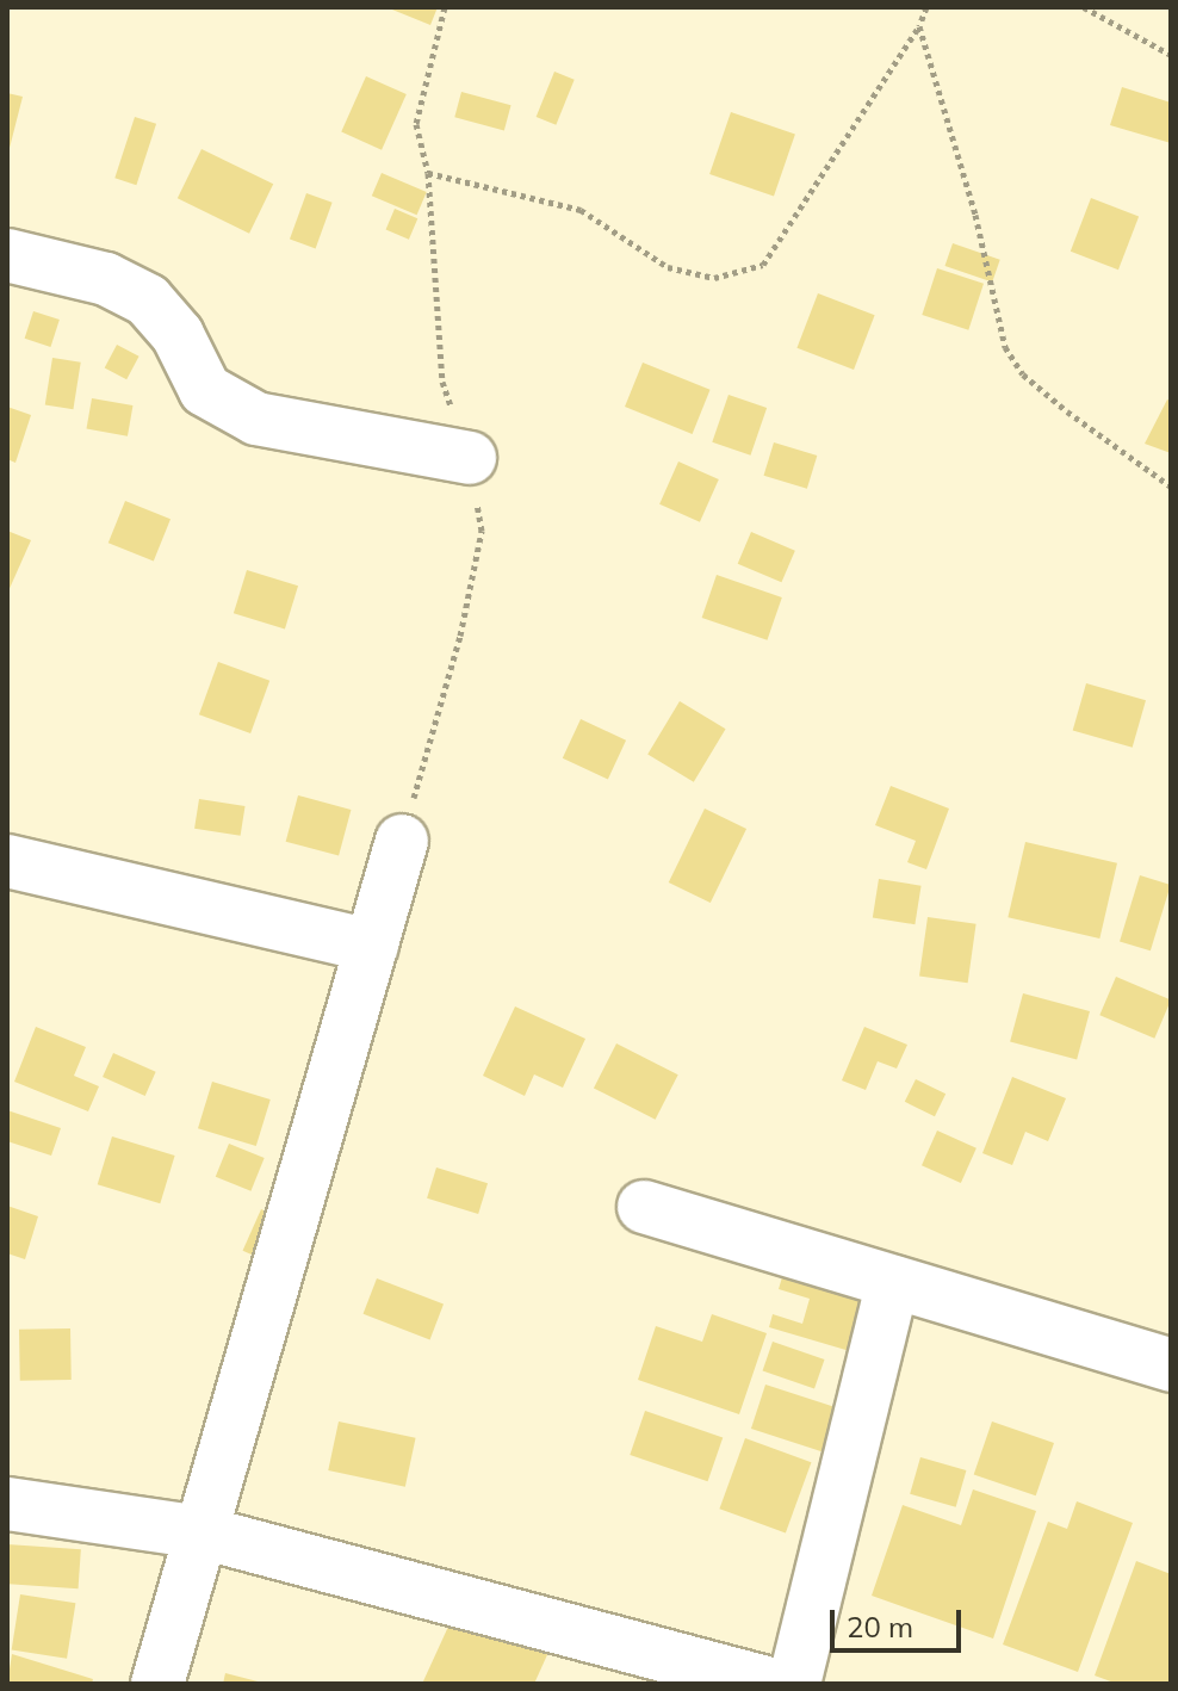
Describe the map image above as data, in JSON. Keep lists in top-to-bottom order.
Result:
{
  "scale_bar": "20 m"
}
